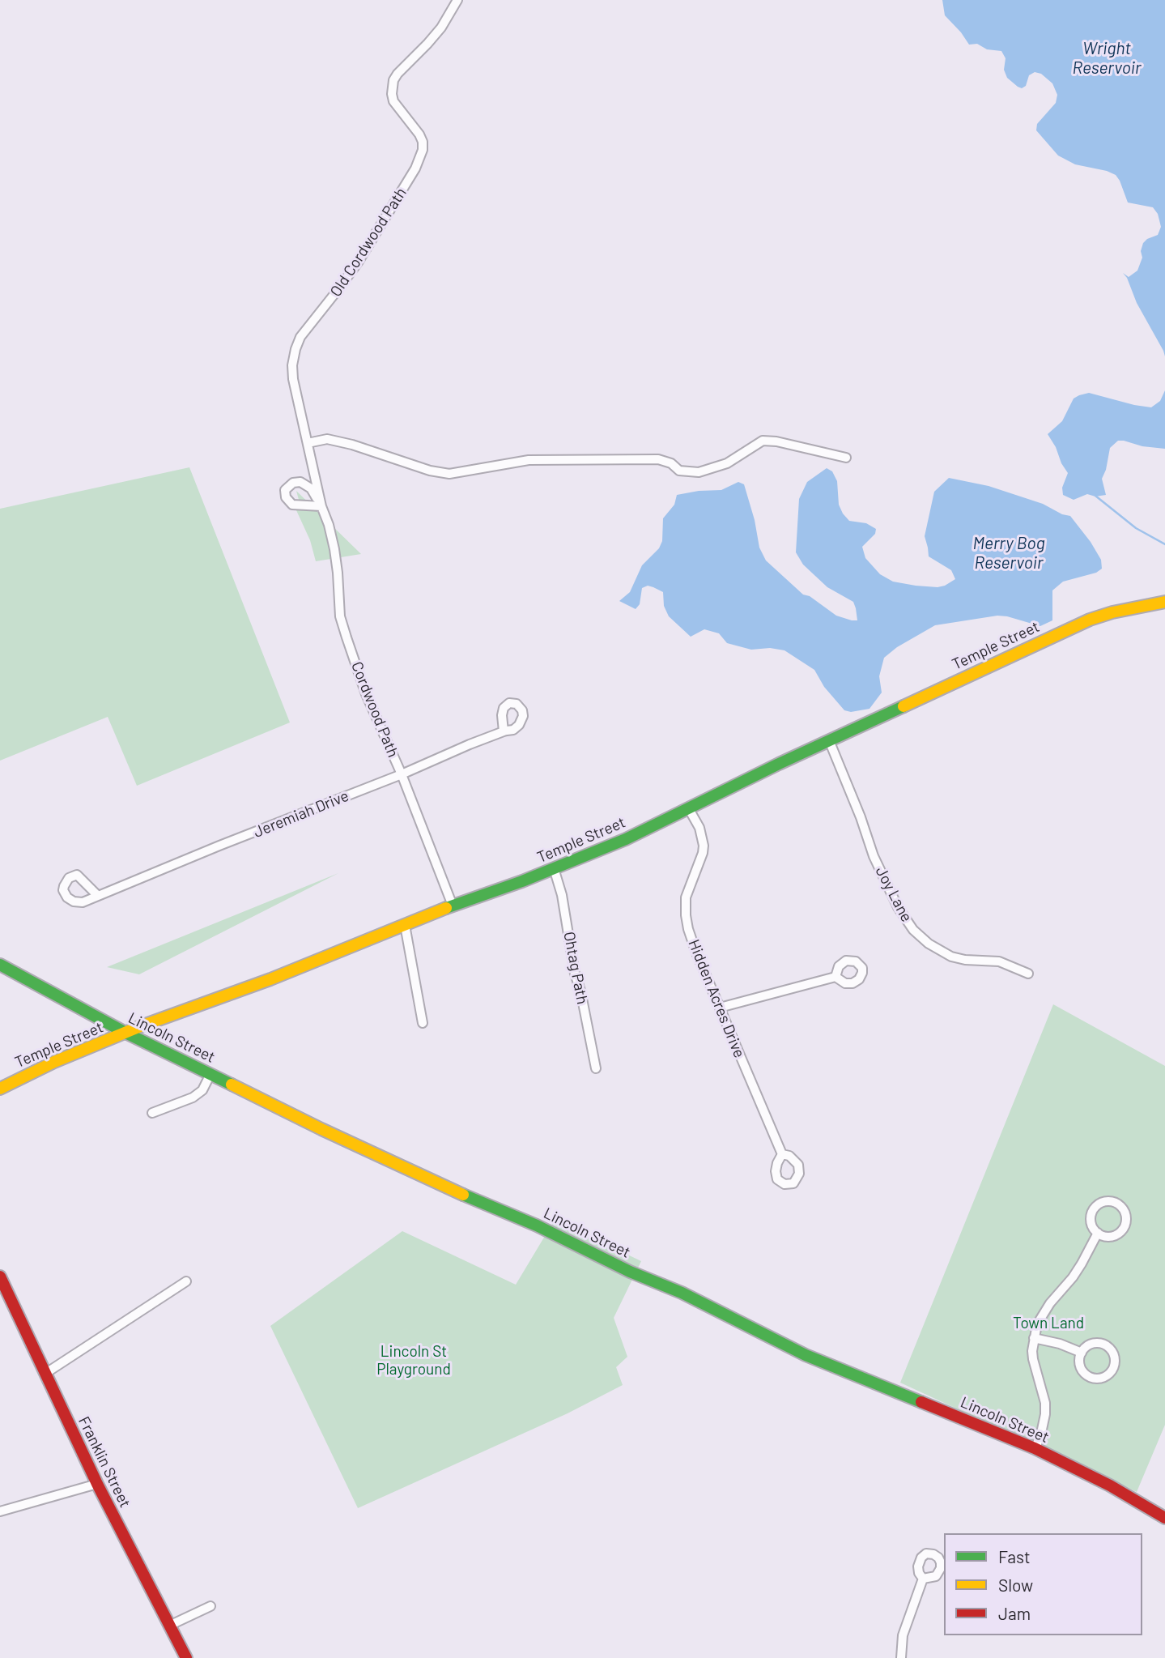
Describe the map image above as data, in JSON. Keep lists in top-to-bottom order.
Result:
{
  "streets": {
    "main road": ["Temple Street", "Lincoln Street", "Franklin Street"],
    "street": [
      "Old Cordwood Path",
      "Cordwood Path",
      "Jeremiah Drive",
      "Joy Lane",
      "Ohtag Path",
      "Hidden Acres Drive"
    ]
  },
  "crossings": [
    ["Old Cordwood Path", "Cordwood Path"],
    ["Temple Street", "Cordwood Path"],
    ["Temple Street", "Joy Lane"],
    ["Temple Street", "Ohtag Path"],
    ["Temple Street", "Hidden Acres Drive"],
    ["Temple Street", "Lincoln Street"],
    ["Cordwood Path", "Jeremiah Drive"]
  ],
  "water": ["Wright Reservoir", "Merry Bog Reservoir"],
  "parks": ["Town Land", "Lincoln St Playground"],
  "legend": ["Fast", "Slow", "Jam"]
}
